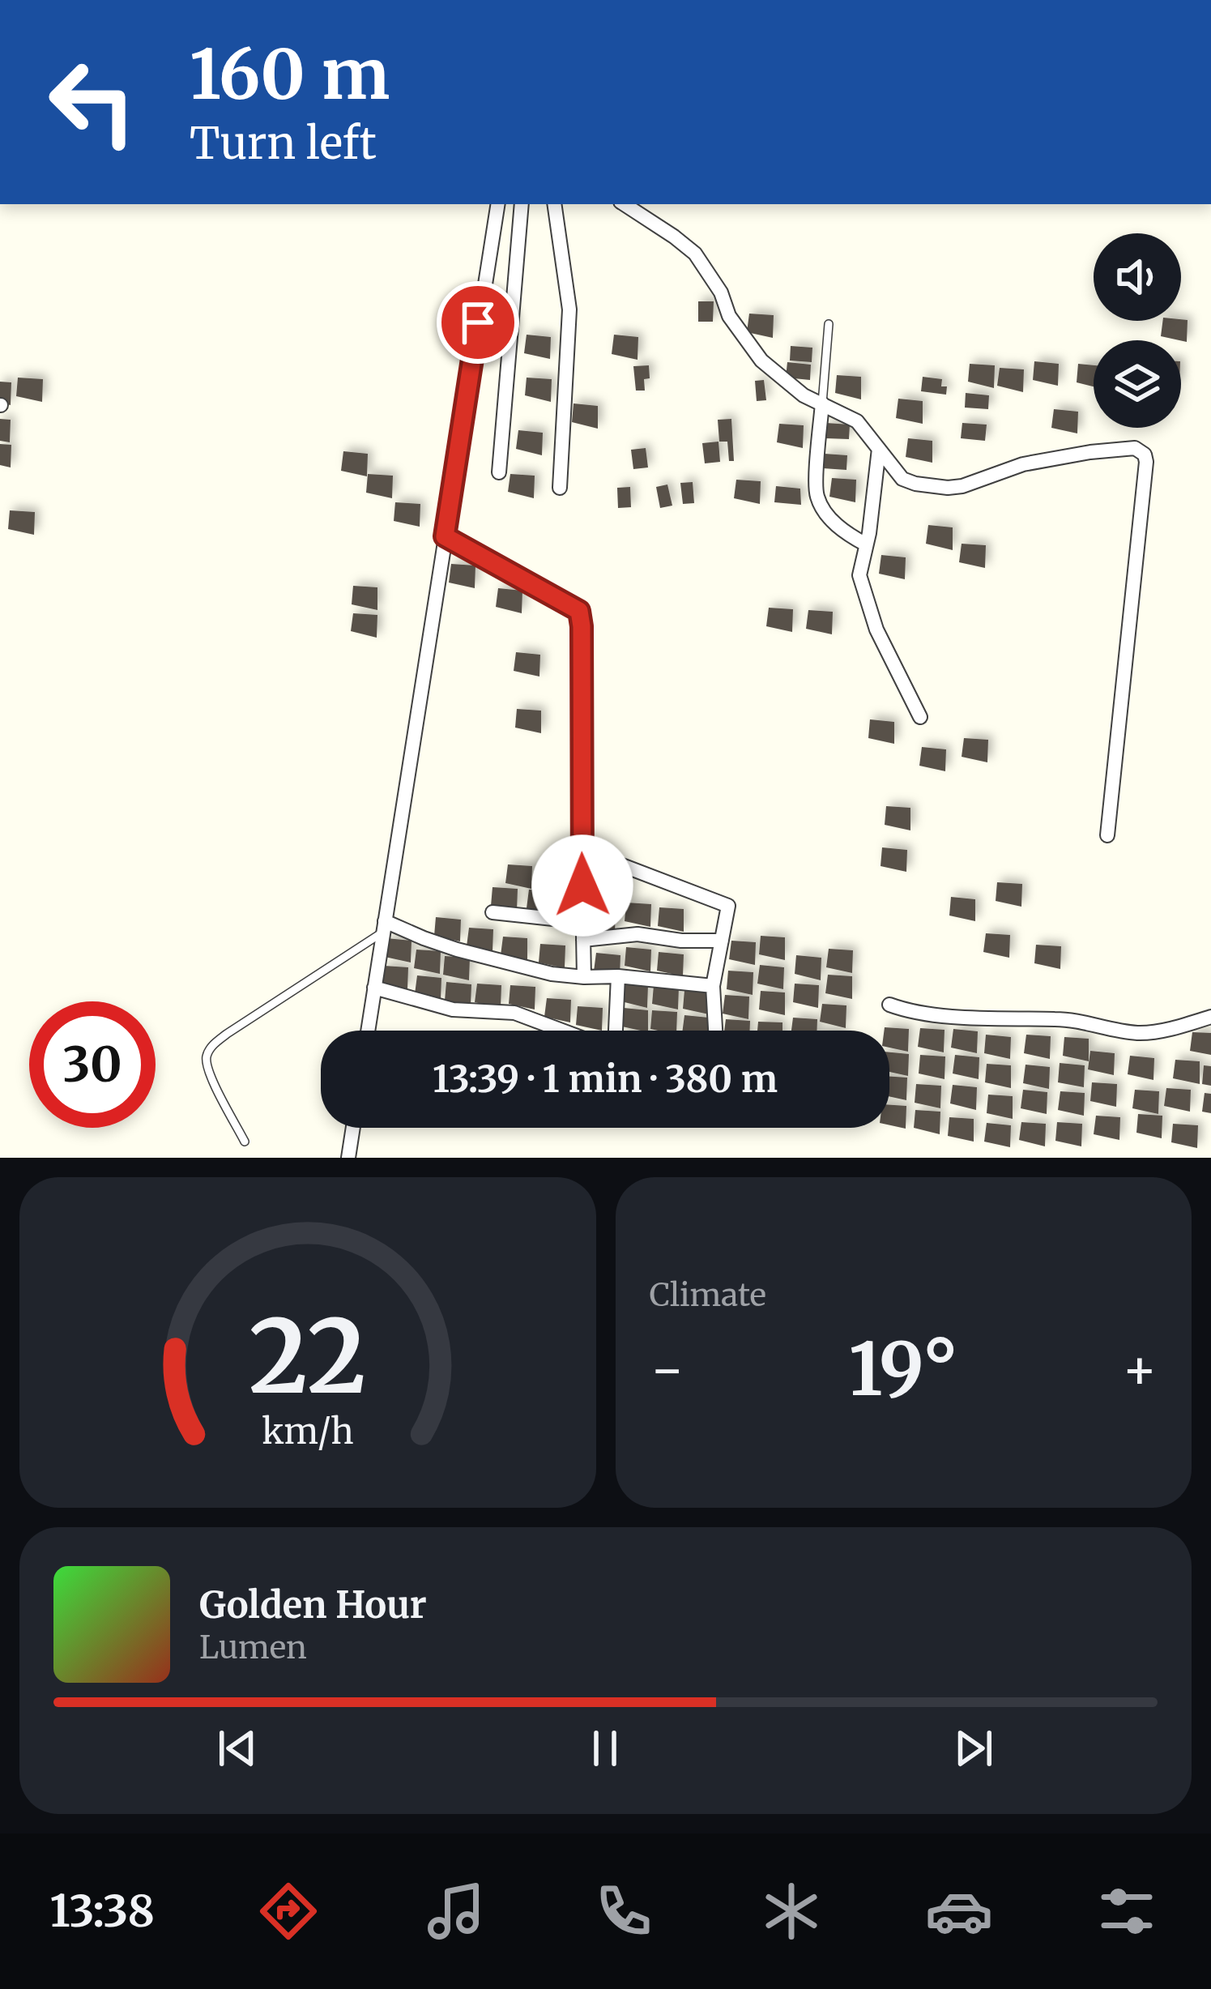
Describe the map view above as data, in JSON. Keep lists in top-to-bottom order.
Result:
{
  "page": {
    "turn": ["160 m", "Turn left"],
    "limit": "30",
    "trip": "13:39 · 1 min · 380 m",
    "tile": "Climate",
    "heat": ["−", "19°", "+"],
    "song": ["Golden Hour", "Lumen"],
    "tabs": "13:38",
    "gauge": ["22", "km/h"]
  }
}
